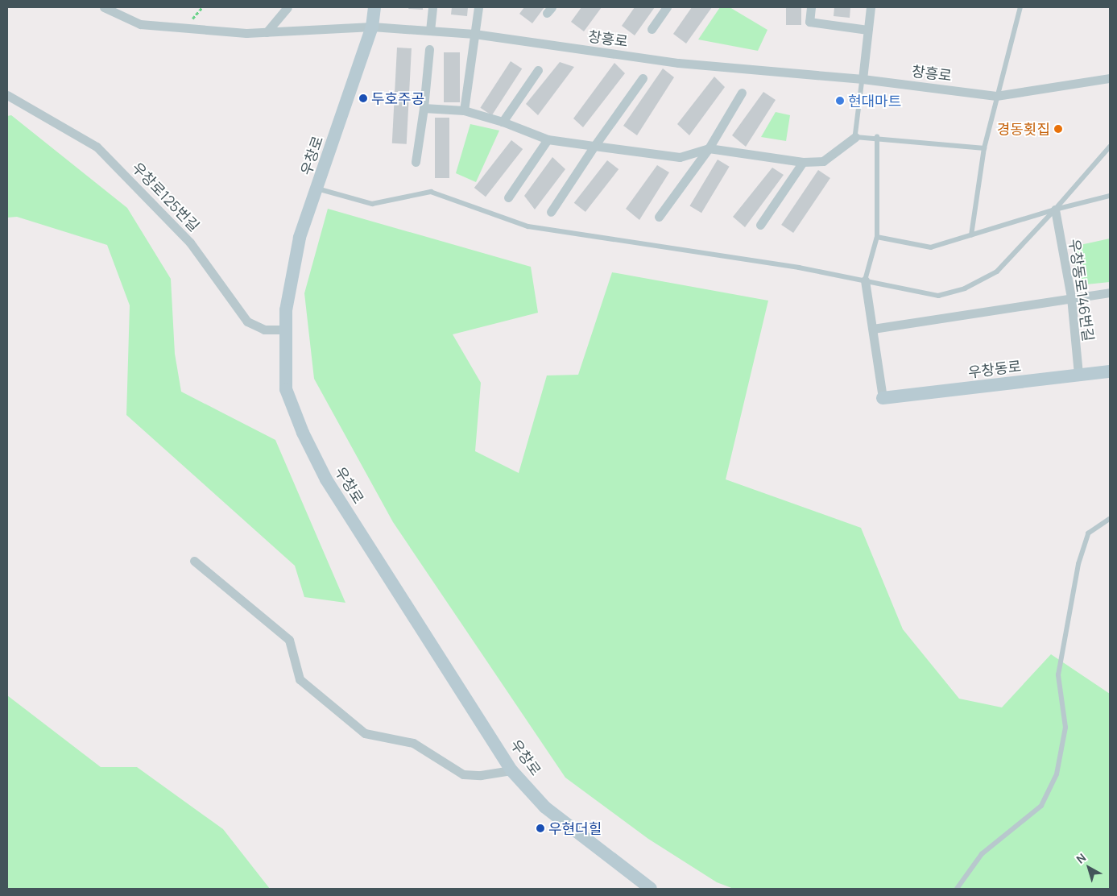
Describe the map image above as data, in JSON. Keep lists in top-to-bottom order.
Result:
{
  "streets": {
    "main road": ["우창로", "우창동로"],
    "street": ["창흥로", "우창로125번길", "우창동로146번길"]
  },
  "crossings": [
    ["창흥로", "우창로"],
    ["우창로", "우창로125번길"],
    ["우창동로146번길", "우창동로"]
  ],
  "places": [
    "두호주공",
    "현대마트",
    "경동횟집",
    "우현더힐"
  ],
  "north": "top left"
}
